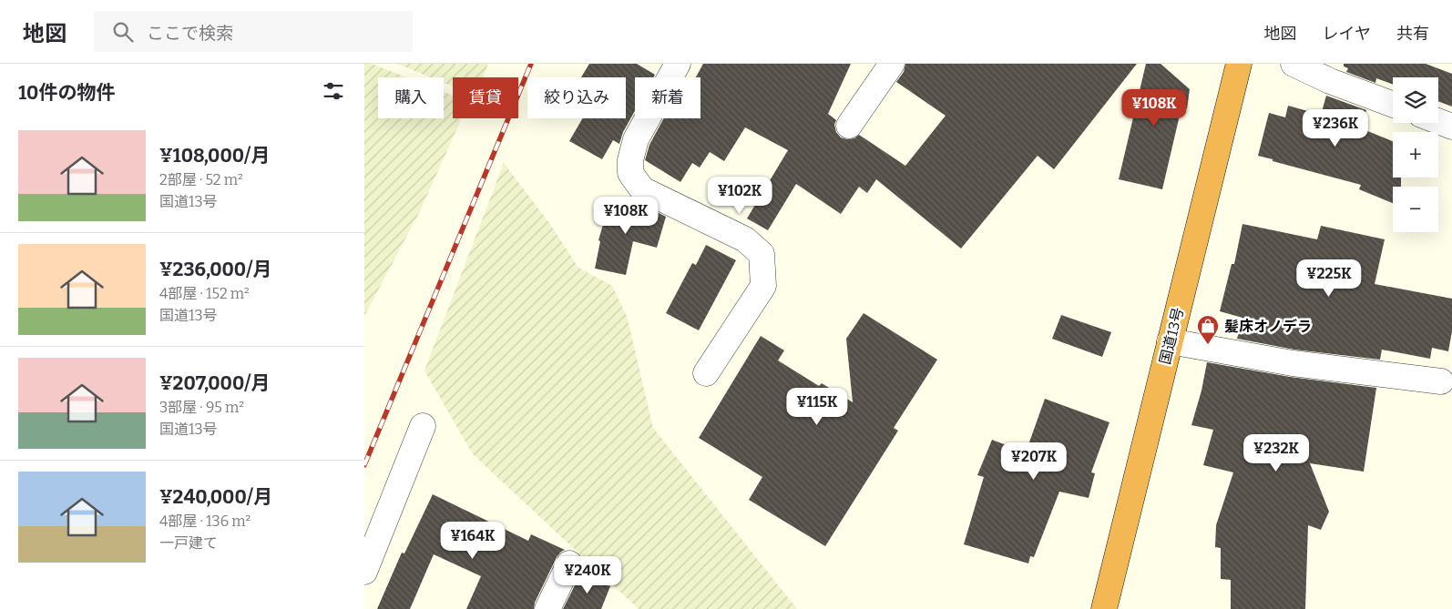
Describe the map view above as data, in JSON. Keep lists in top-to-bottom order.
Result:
{
  "streets": {
    "highway": ["国道13号"]
  },
  "places": {
    "shop": ["髪床オノデラ"]
  },
  "page": {
    "header": "地図",
    "search": "ここで検索",
    "nav": ["地図", "レイヤ", "共有"],
    "heading": "10件の物件",
    "map_buttons": ["+", "−"],
    "chip": [
      "購入",
      "賃貸",
      "絞り込み",
      "新着"
    ],
    "price": [
      "¥108K",
      "¥236K",
      "¥102K",
      "¥108K",
      "¥225K",
      "¥115K",
      "¥232K",
      "¥207K",
      "¥164K",
      "¥240K"
    ],
    "list": [
      {
        "name": "¥108,000/月",
        "note": "2部屋 · 52 m² · 国道13号"
      },
      {
        "name": "¥236,000/月",
        "note": "4部屋 · 152 m² · 国道13号"
      },
      {
        "name": "¥207,000/月",
        "note": "3部屋 · 95 m² · 国道13号"
      },
      {
        "name": "¥240,000/月",
        "note": "4部屋 · 136 m² · 一戸建て"
      }
    ]
  }
}
